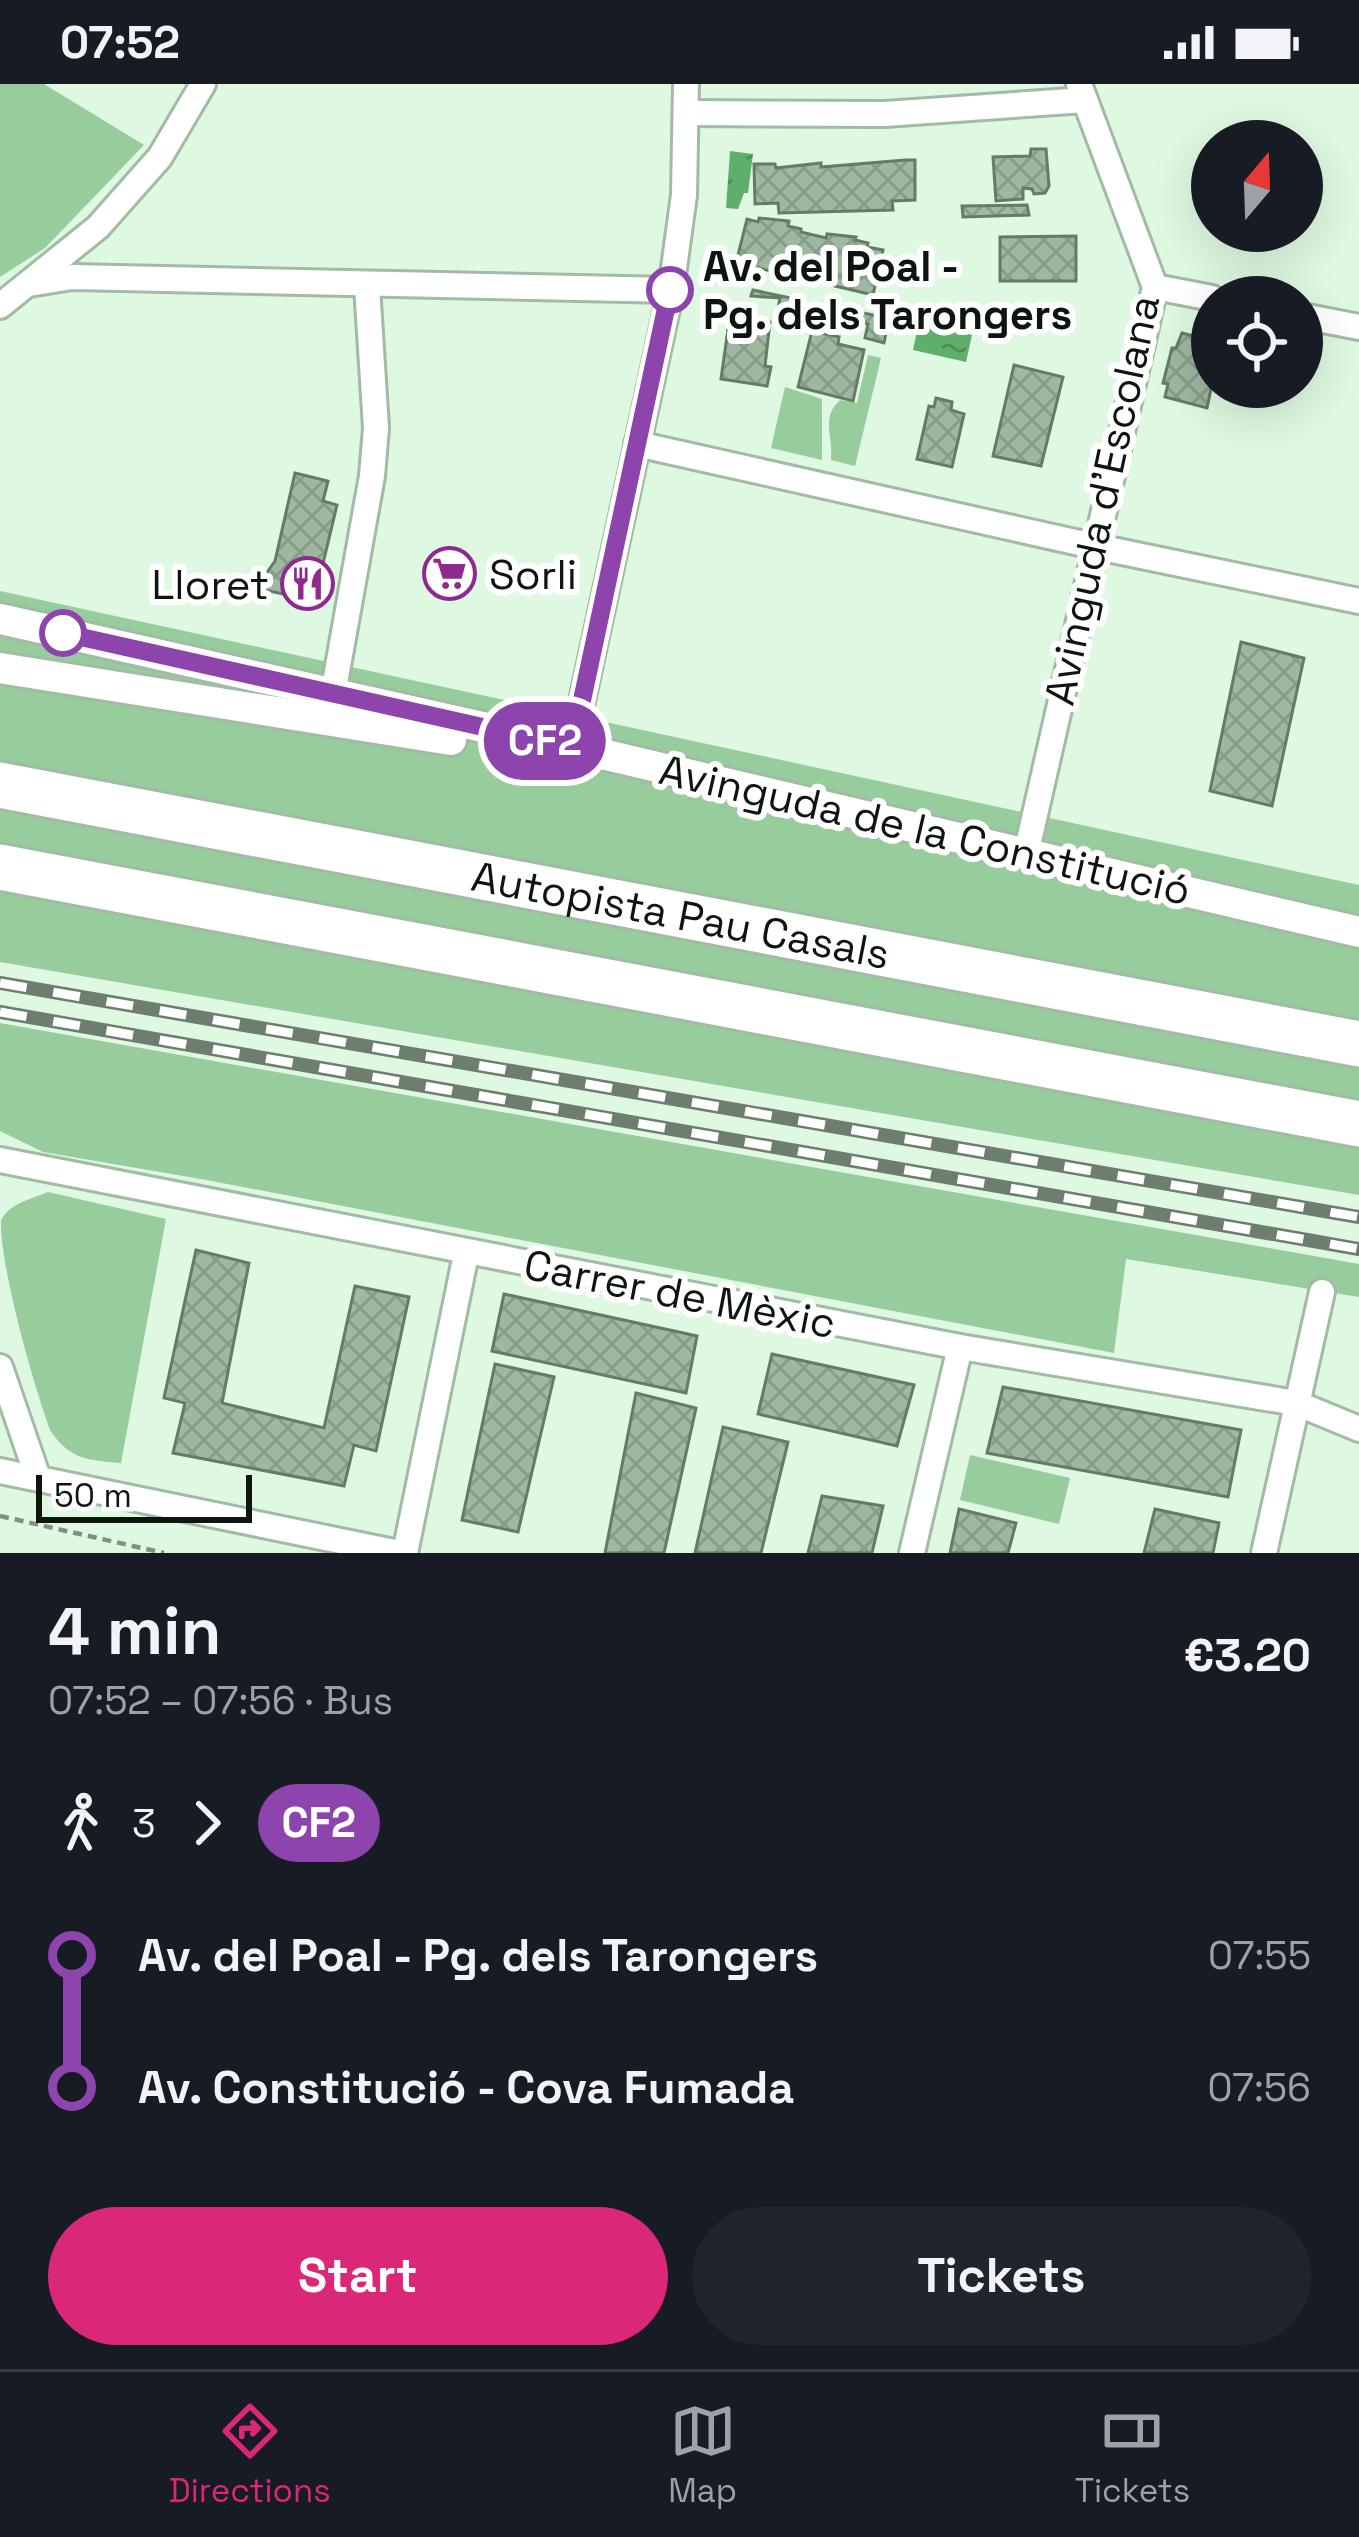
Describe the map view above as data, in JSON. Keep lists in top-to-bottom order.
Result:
{
  "streets": {
    "highway": ["Autopista Pau Casals"],
    "street": ["Avinguda d'Escolana", "Avinguda de la Constitució", "Carrer de Mèxic"]
  },
  "crossings": [
    ["Avinguda d'Escolana", "Avinguda de la Constitució"]
  ],
  "places": {
    "other": ["Av. del Poal - Pg. dels Tarongers"],
    "supermarket": ["Sorli"],
    "restaurant": ["Lloret"]
  },
  "lines": ["bus line CF2"],
  "scale_bar": "50 m",
  "north": "top",
  "page": {
    "status": "07:52",
    "on_map": "CF2",
    "scale": "50 m",
    "heading": ["4 min", "07:52 – 07:56 · Bus", "€3.20"],
    "legs": ["3", "CF2"],
    "list": [
      {
        "name": "Av. del Poal - Pg. dels Tarongers",
        "value": "07:55"
      },
      {
        "name": "Av. Constitució - Cova Fumada",
        "value": "07:56"
      }
    ],
    "buttons": ["Start", "Tickets"],
    "tabs": ["Directions", "Map", "Tickets"]
  }
}
